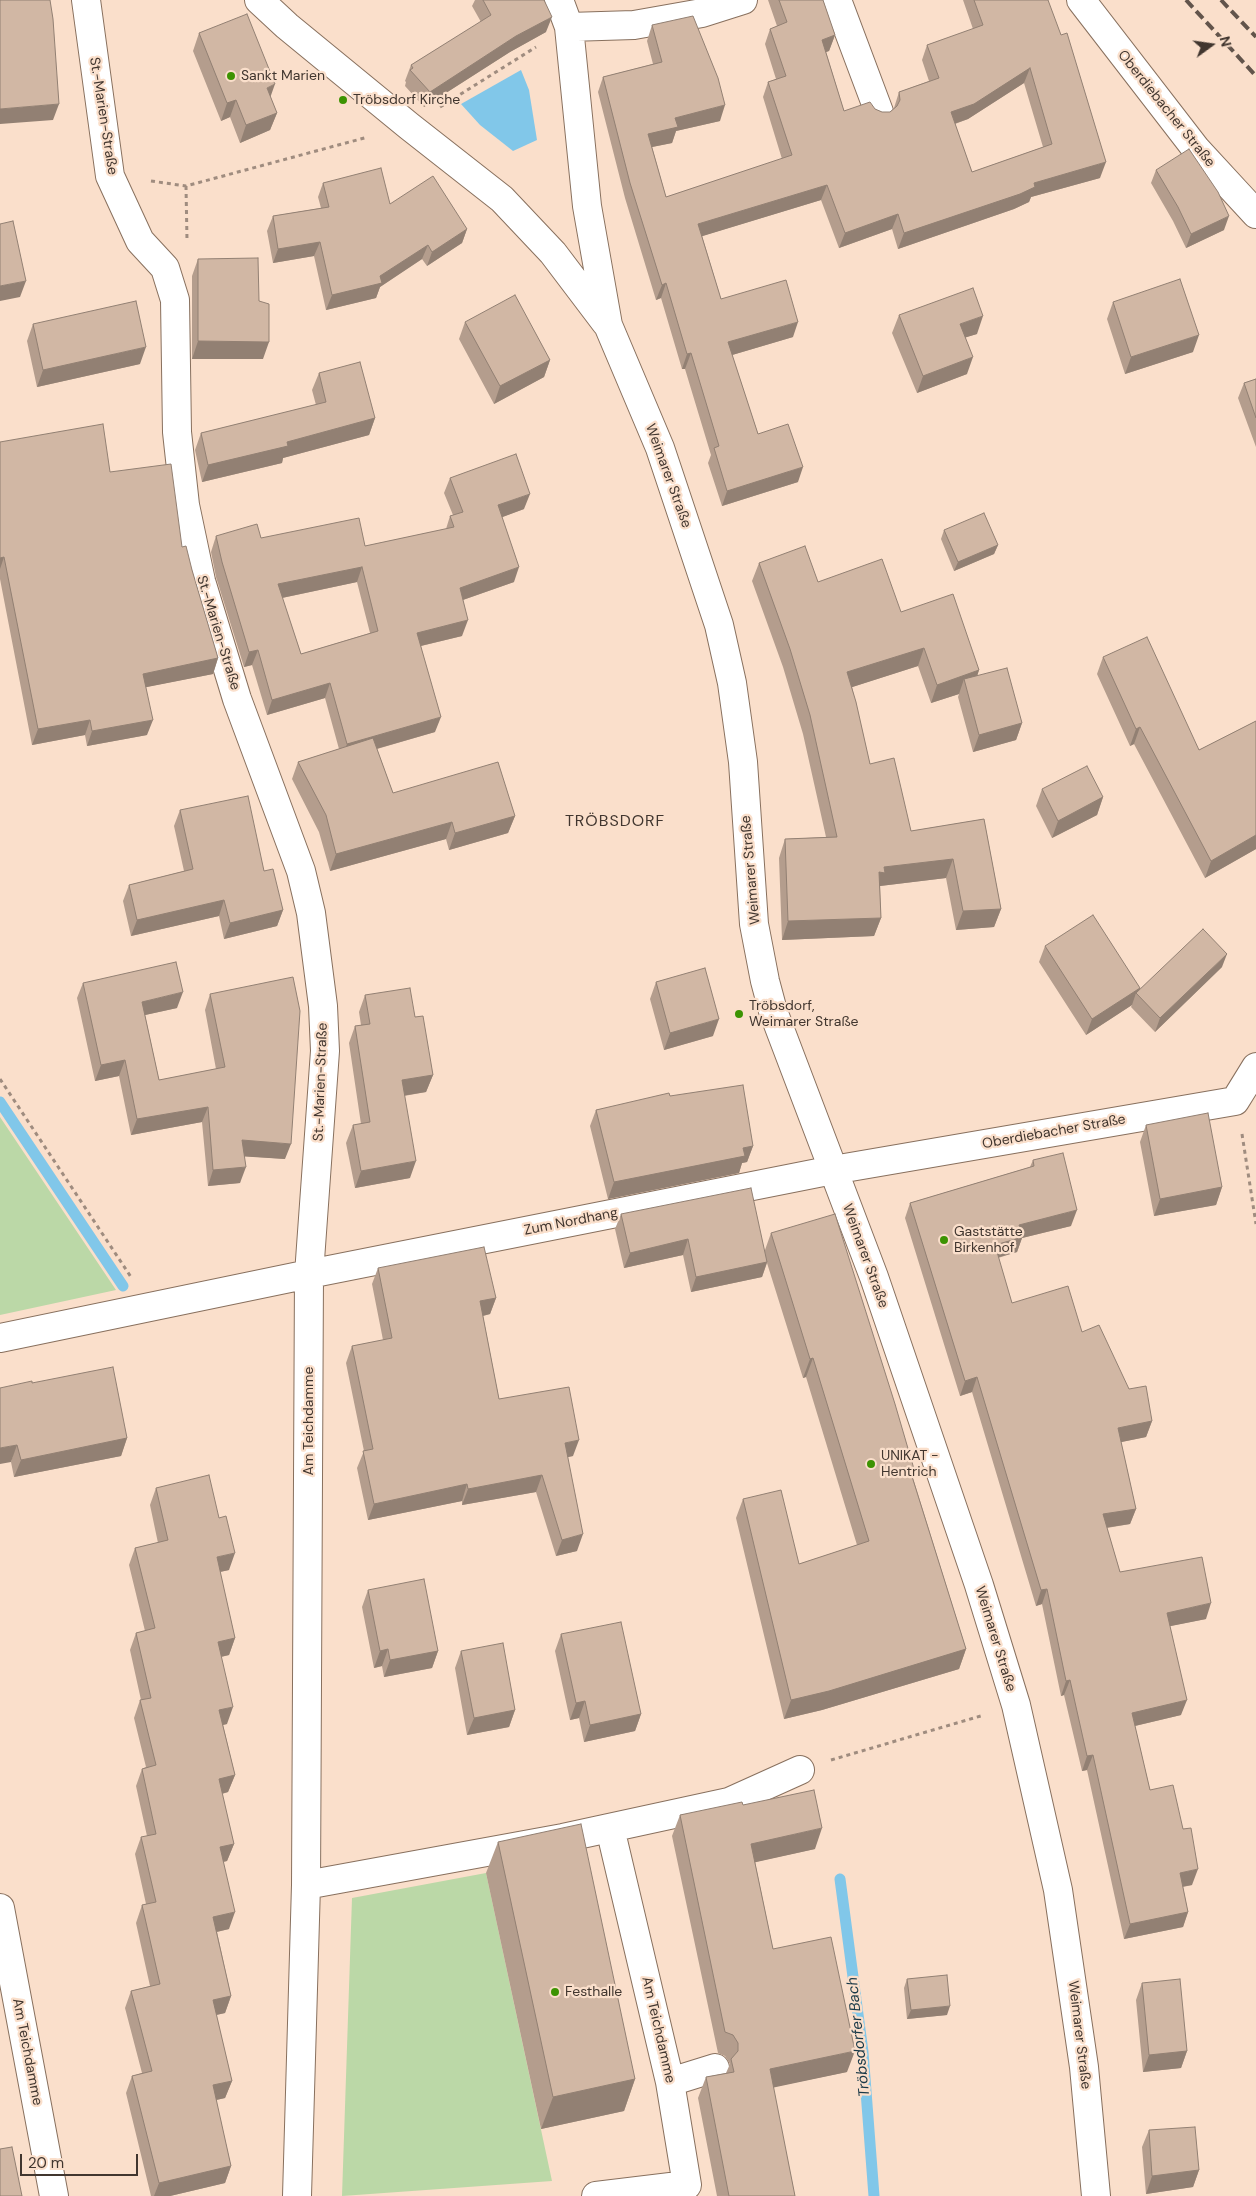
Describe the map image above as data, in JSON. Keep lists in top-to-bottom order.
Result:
{
  "streets": {
    "street": [
      "Oberdiebacher Straße",
      "St.-Marien-Straße",
      "Weimarer Straße",
      "Zum Nordhang",
      "Am Teichdamme"
    ]
  },
  "crossings": [
    ["Oberdiebacher Straße", "Weimarer Straße"],
    ["Oberdiebacher Straße", "Zum Nordhang"],
    ["St.-Marien-Straße", "Zum Nordhang"],
    ["St.-Marien-Straße", "Am Teichdamme"],
    ["Weimarer Straße", "Zum Nordhang"],
    ["Zum Nordhang", "Am Teichdamme"]
  ],
  "districts": ["TRÖBSDORF"],
  "water": ["Tröbsdorfer Bach"],
  "places": [
    "Sankt Marien",
    "Tröbsdorf Kirche",
    "Tröbsdorf, Weimarer Straße",
    "Gaststätte Birkenhof",
    "UNIKAT - Hentrich",
    "Festhalle"
  ],
  "scale_bar": "20 m",
  "north": "right"
}
